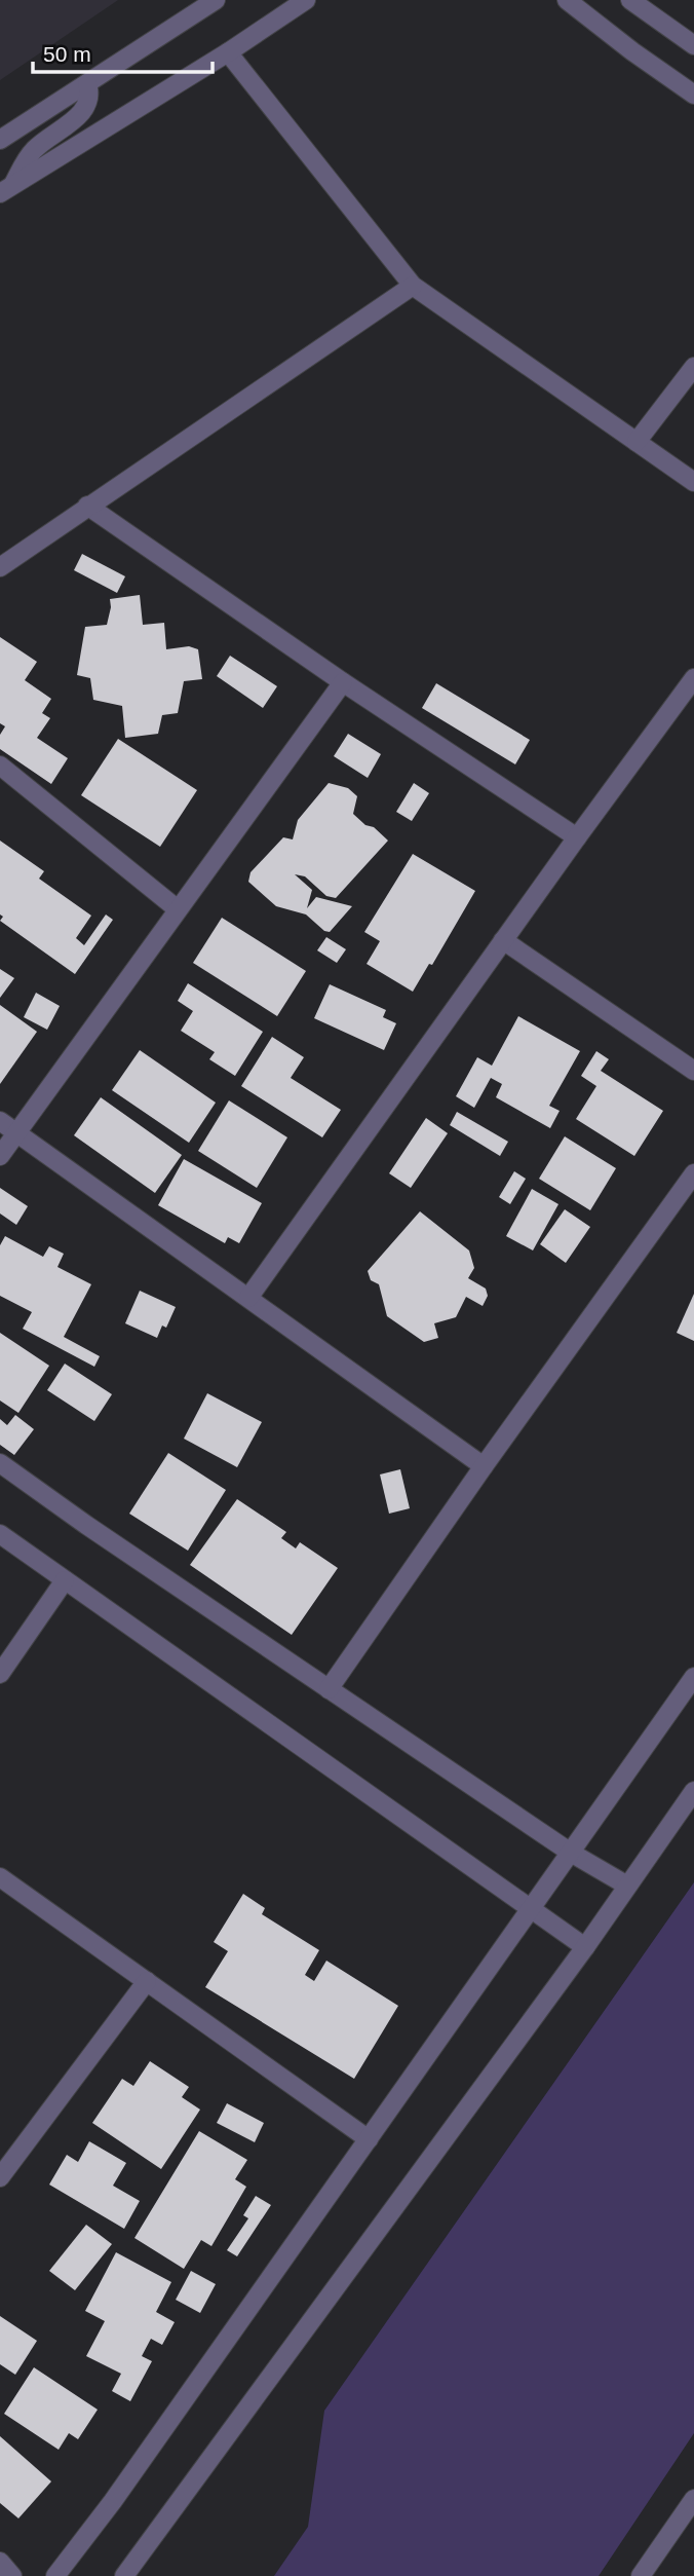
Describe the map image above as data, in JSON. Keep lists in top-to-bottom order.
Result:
{
  "scale_bar": "50 m"
}
